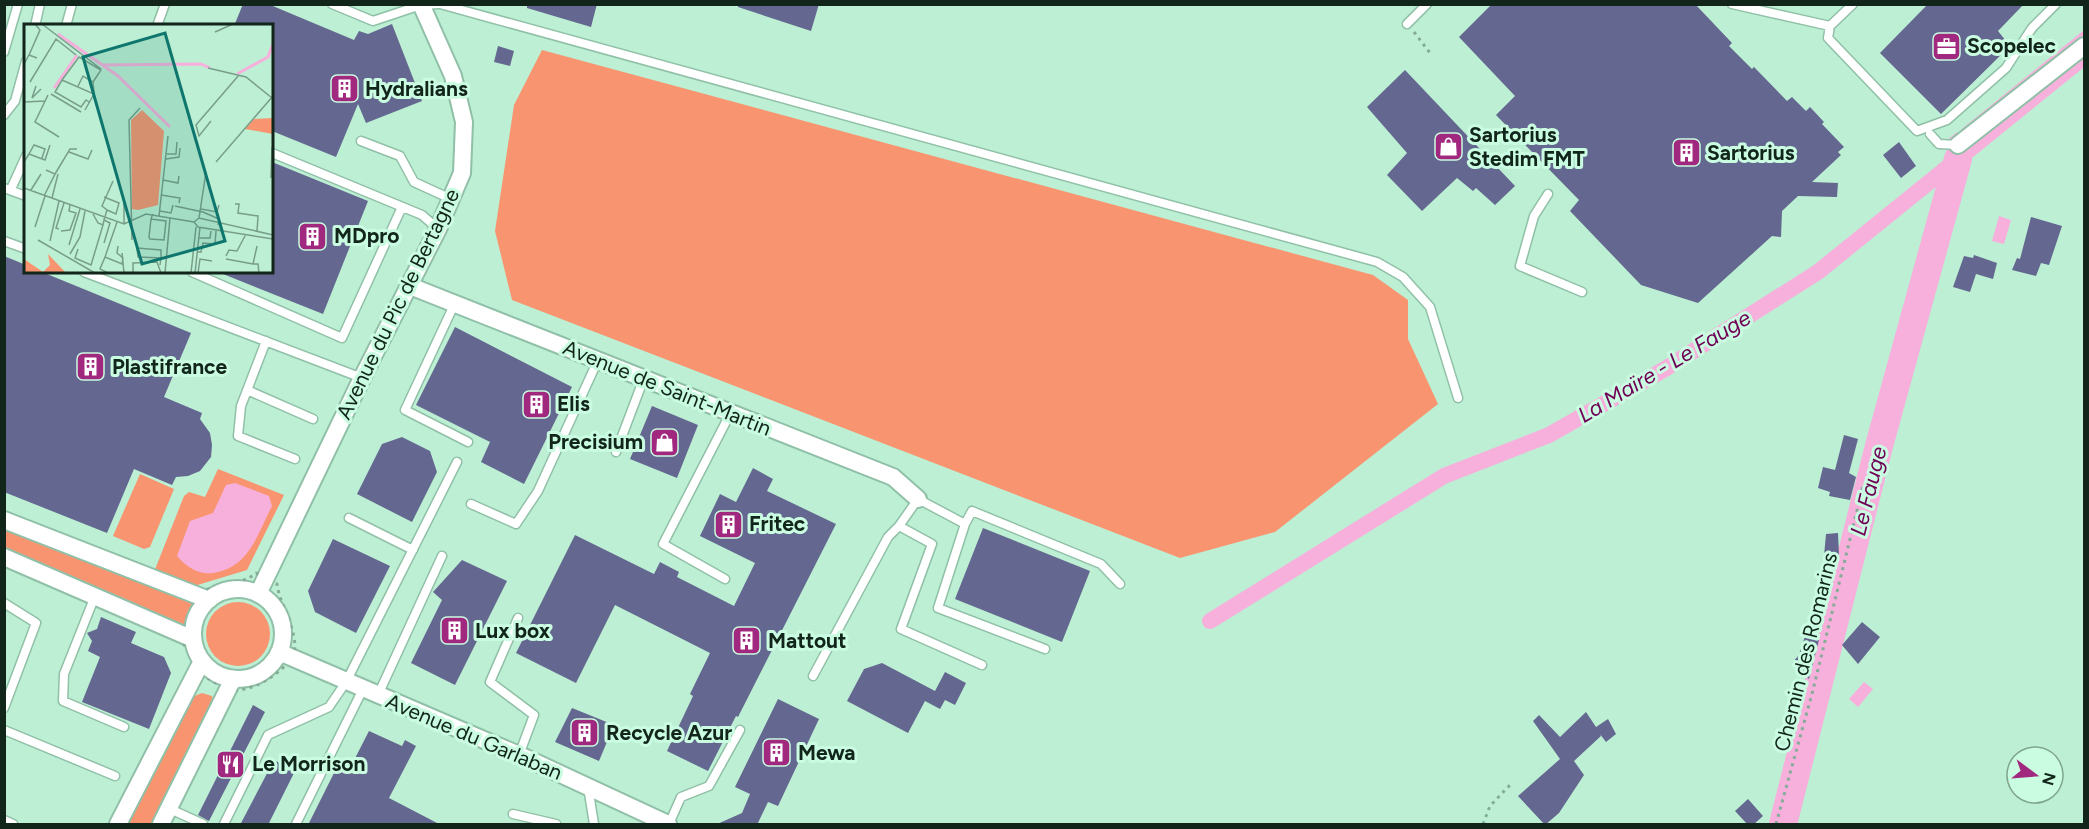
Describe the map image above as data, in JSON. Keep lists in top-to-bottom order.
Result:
{
  "streets": {
    "street": ["Avenue du Pic de Bertagne", "Avenue de Saint-Martin", "Avenue du Garlaban"],
    "path": ["Chemin des Romarins"]
  },
  "crossings": [
    ["Avenue du Pic de Bertagne", "Avenue de Saint-Martin"],
    ["Avenue du Pic de Bertagne", "Avenue du Garlaban"]
  ],
  "water": ["La Maïre - Le Fauge", "Le Fauge"],
  "places": {
    "office": ["Scopelec"],
    "building": [
      "Hydralians",
      "Sartorius",
      "MDpro",
      "Plastifrance",
      "Elis",
      "Fritec",
      "Lux box",
      "Mattout",
      "Recycle Azur",
      "Mewa"
    ],
    "shop": ["Sartorius Stedim FMT", "Precisium"],
    "restaurant": ["Le Morrison"]
  },
  "north": "right"
}
